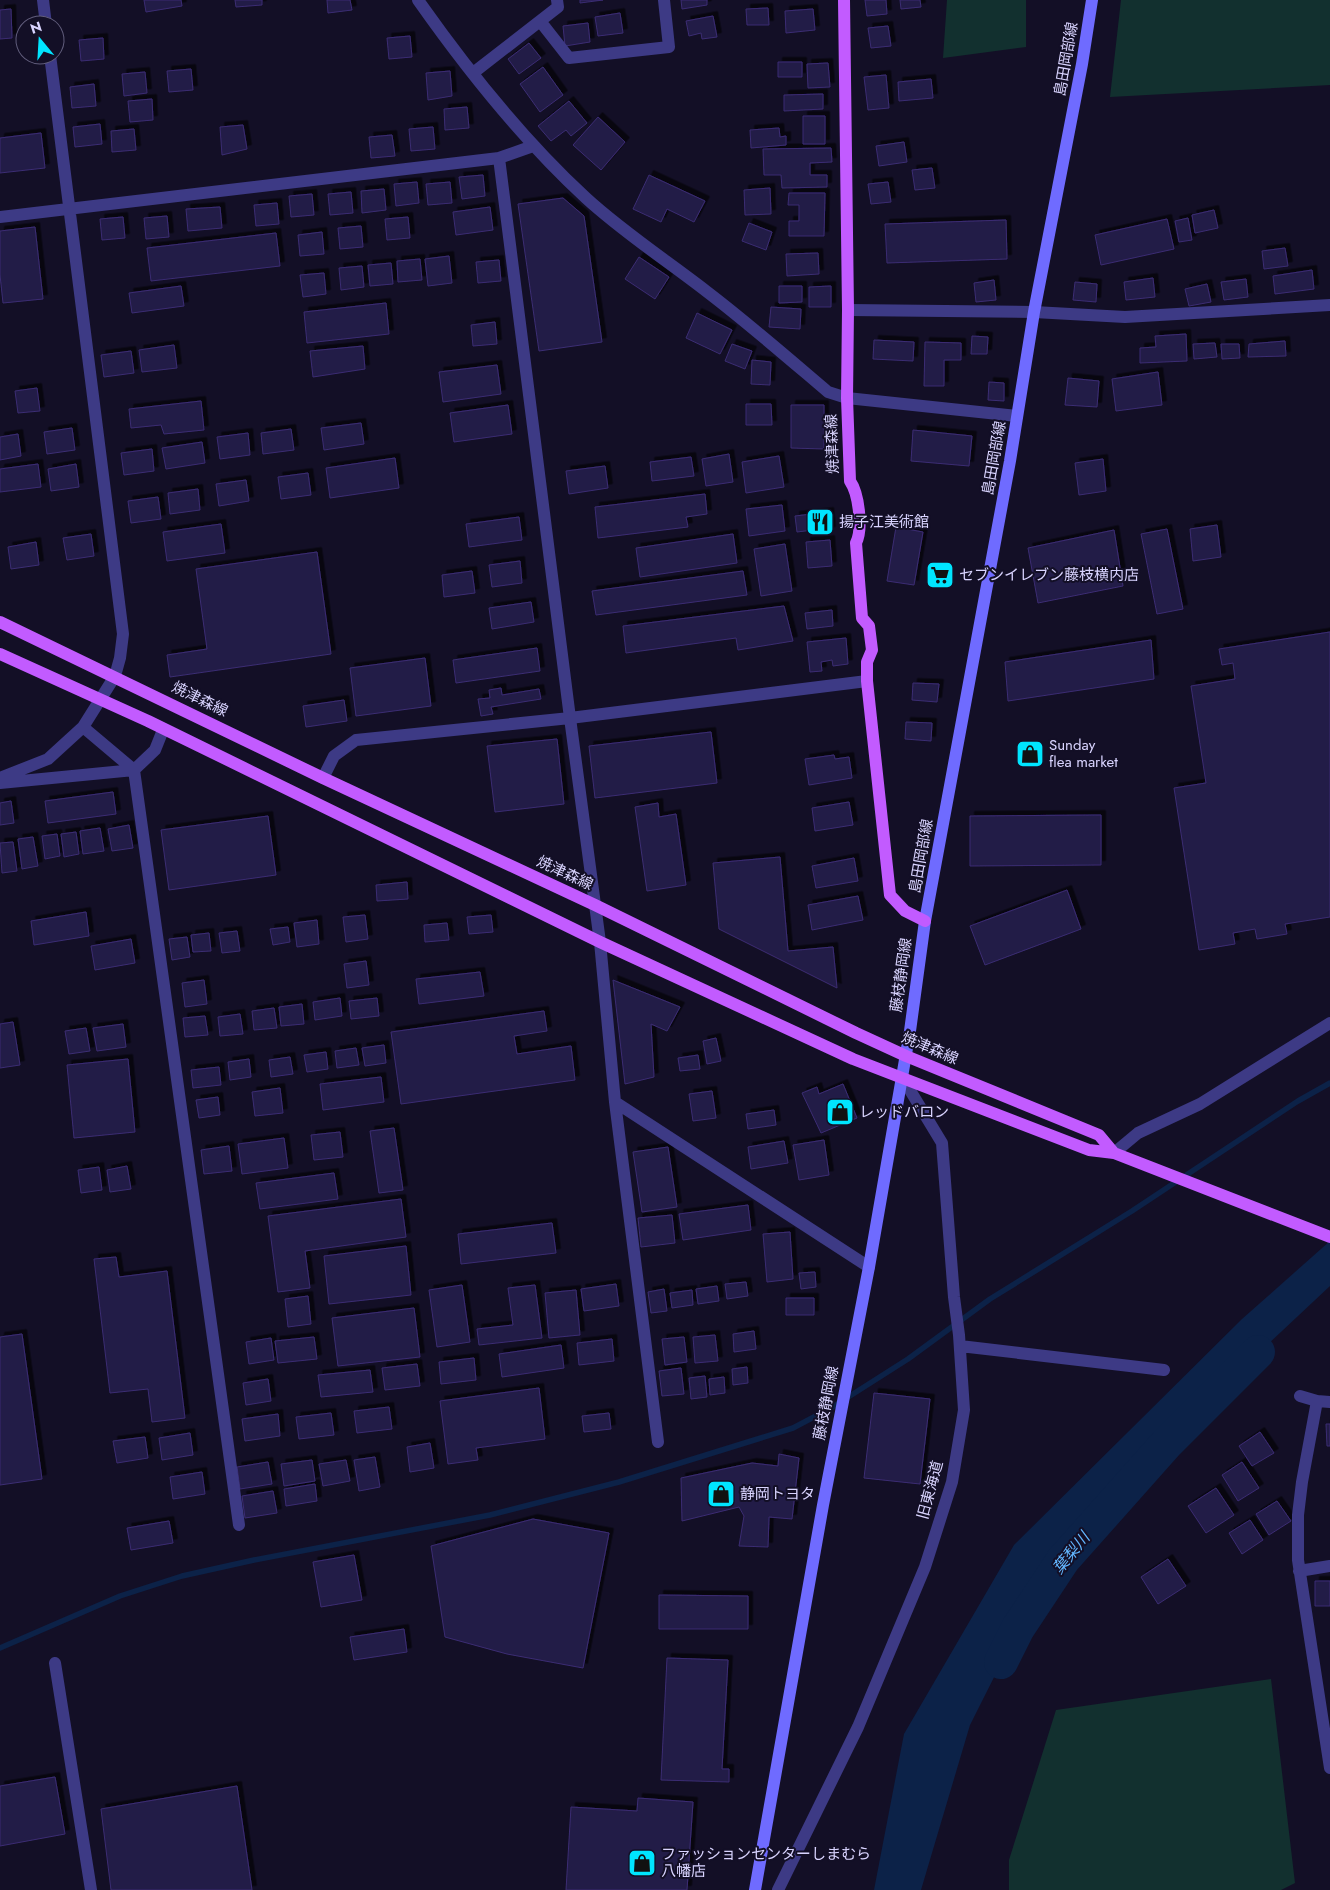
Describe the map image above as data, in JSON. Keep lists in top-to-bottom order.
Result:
{
  "streets": {
    "main road": ["島田岡部線", "焼津森線", "藤枝静岡線"],
    "street": ["旧東海道"]
  },
  "crossings": [
    ["島田岡部線", "焼津森線"],
    ["島田岡部線", "藤枝静岡線"],
    ["焼津森線", "藤枝静岡線"],
    ["焼津森線", "旧東海道"],
    ["藤枝静岡線", "旧東海道"]
  ],
  "water": ["葉梨川"],
  "places": {
    "restaurant": ["揚子江美術館"],
    "supermarket": ["セブンイレブン藤枝横内店"],
    "shop": [
      "Sunday flea market",
      "レッドバロン",
      "静岡トヨタ",
      "ファッションセンターしまむら 八幡店"
    ]
  },
  "north": "top"
}
